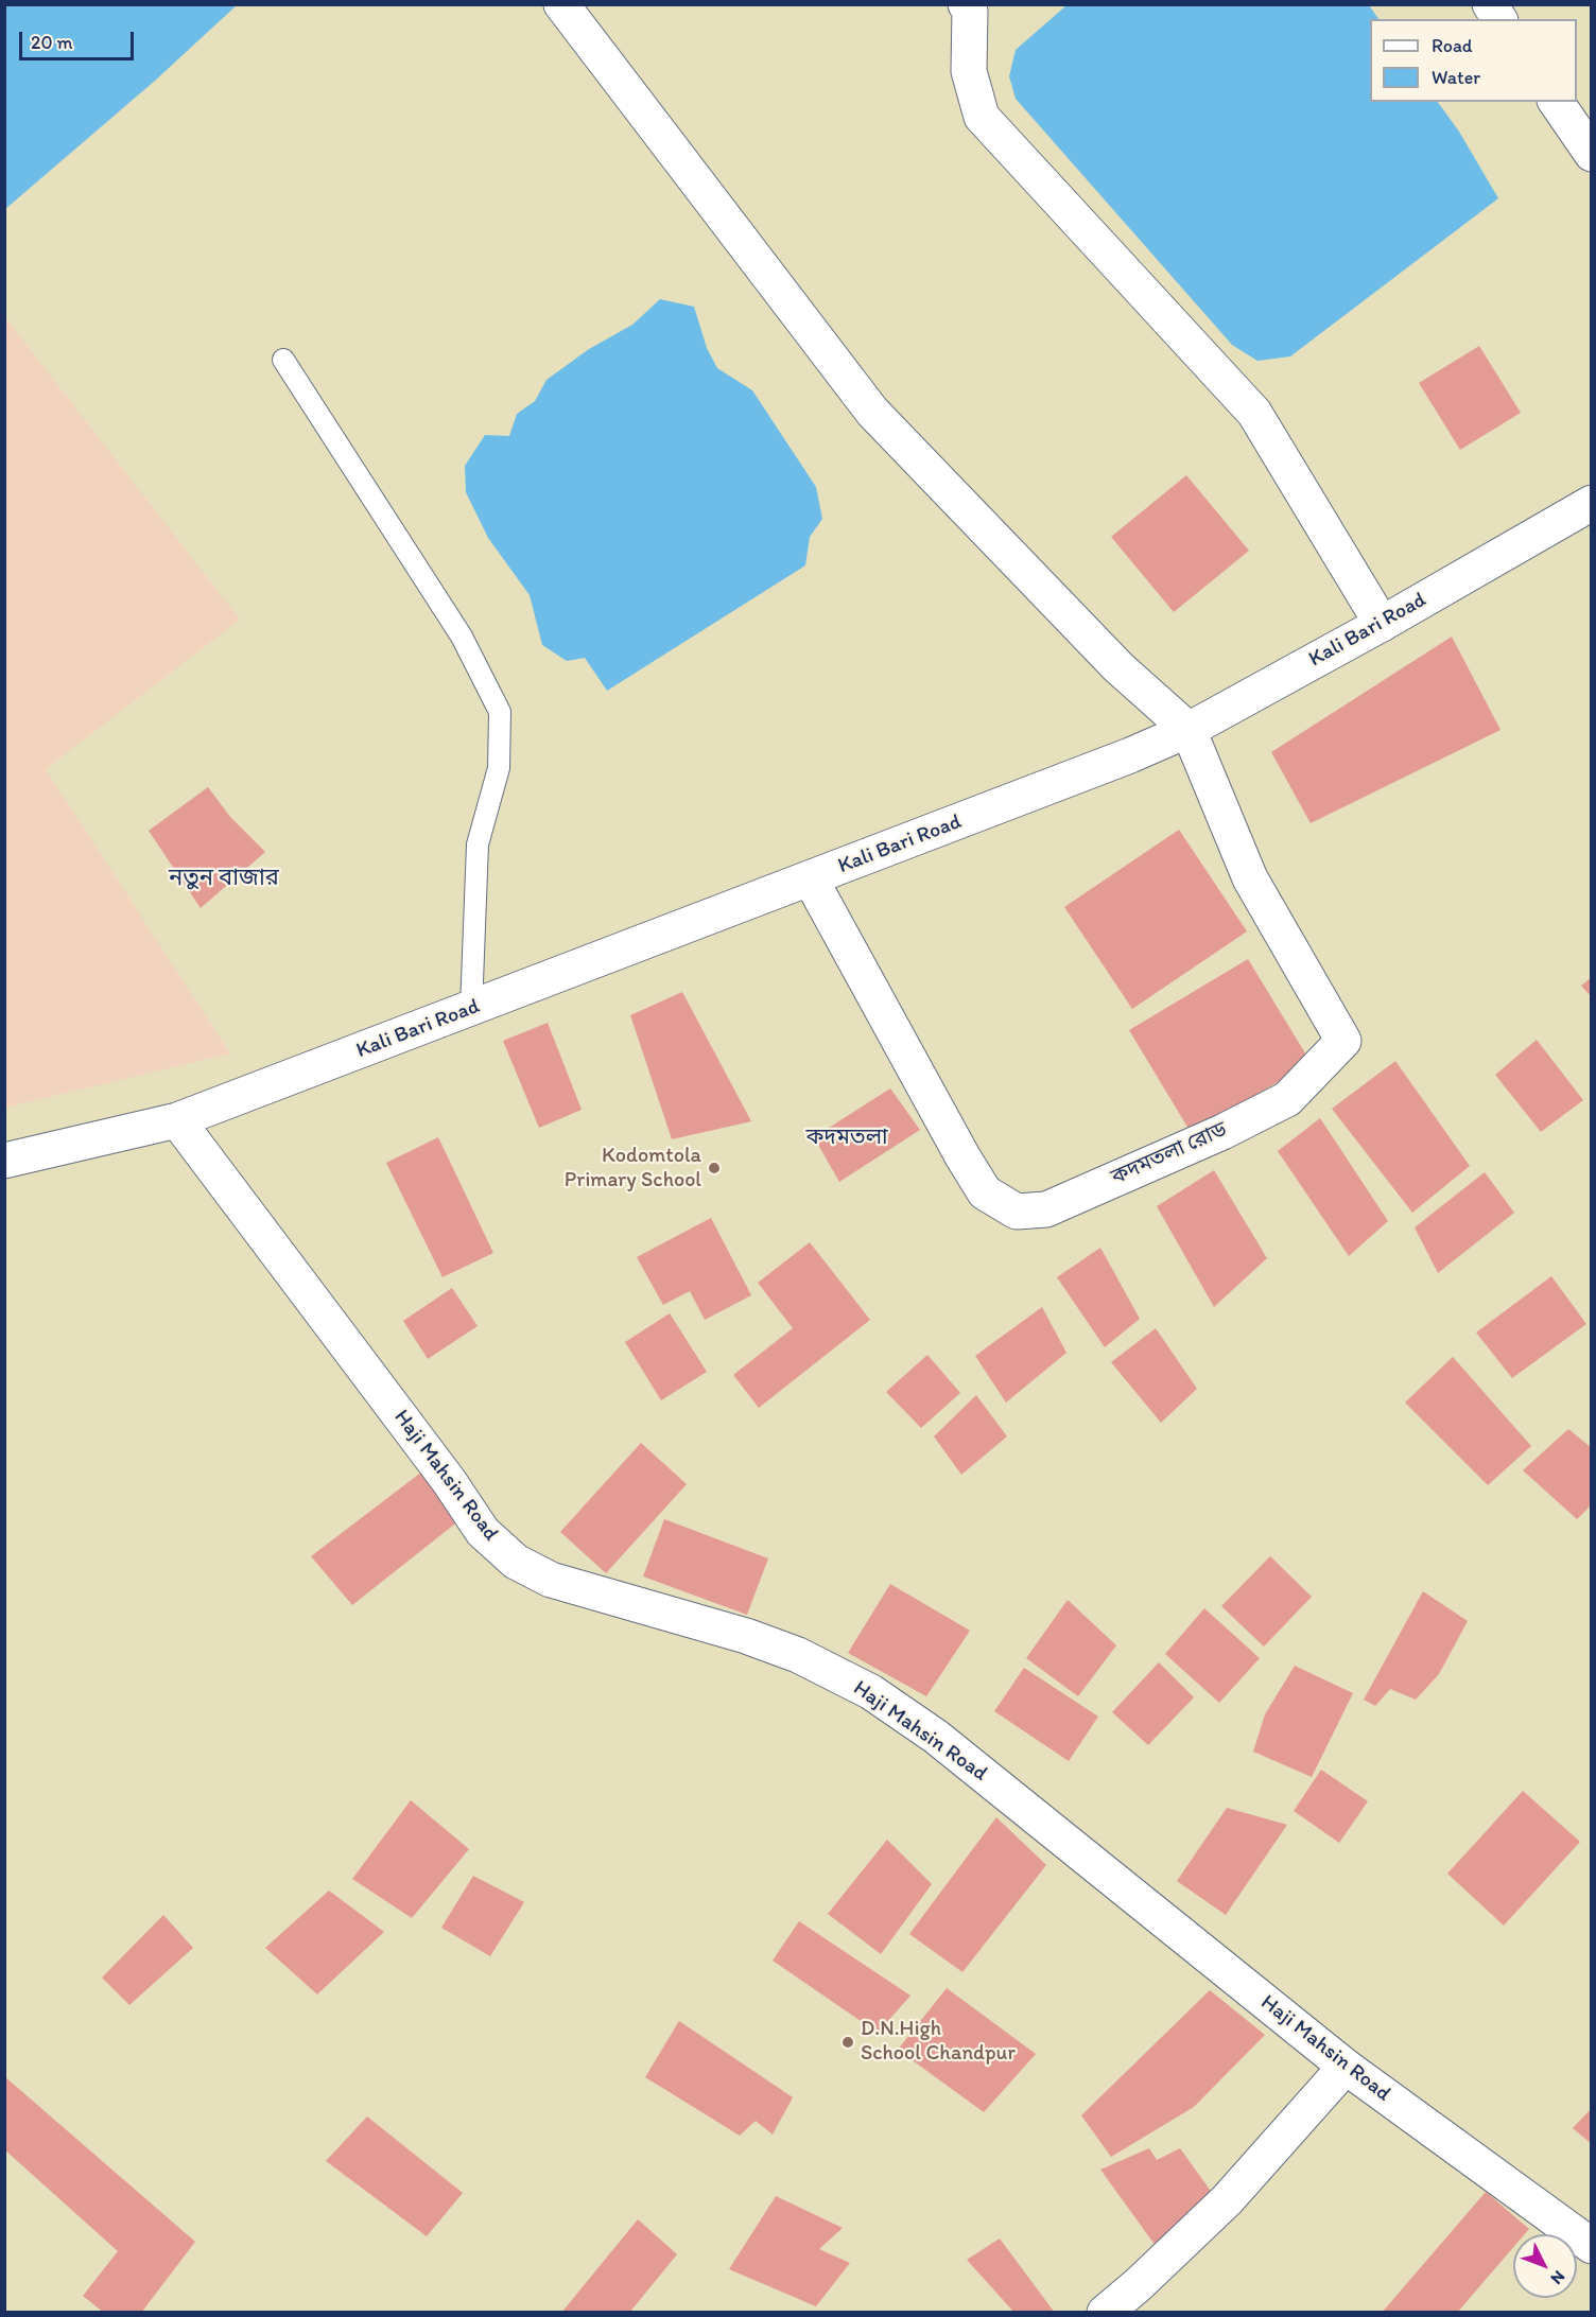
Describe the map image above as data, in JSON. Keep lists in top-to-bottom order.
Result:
{
  "streets": {
    "main road": ["Kali Bari Road", "কদমতলা রোড", "Haji Mahsin Road"]
  },
  "crossings": [
    ["Kali Bari Road", "কদমতলা রোড"],
    ["Kali Bari Road", "Haji Mahsin Road"]
  ],
  "districts": ["নতুন বাজার", "কদমতলা"],
  "places": ["Kodomtola Primary School", "D.N.High School Chandpur"],
  "legend": ["Road", "Water"],
  "scale_bar": "20 m",
  "north": "bottom right"
}
